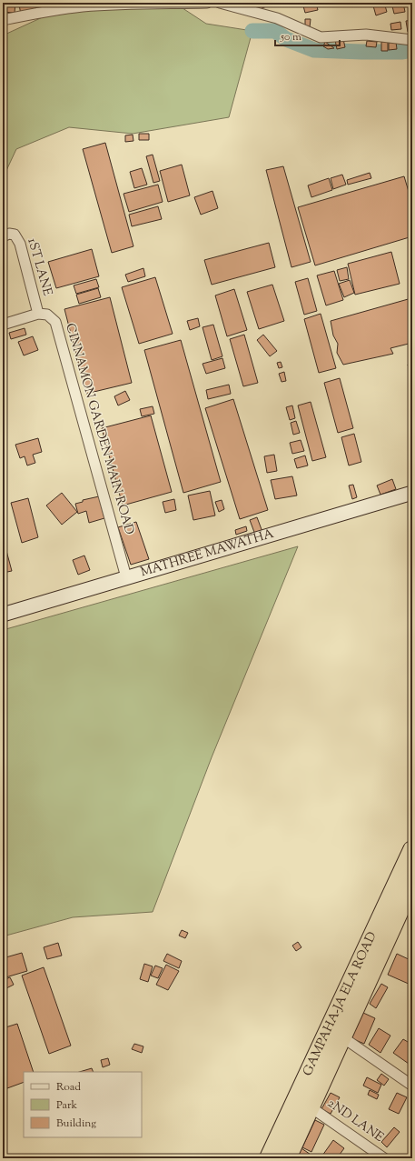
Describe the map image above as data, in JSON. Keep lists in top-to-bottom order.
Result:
{
  "streets": {
    "highway": ["GAMPAHA-JA ELA ROAD"],
    "street": [
      "1ST LANE",
      "CINNAMON GARDEN MAIN ROAD",
      "MATHREE MAWATHA",
      "2ND LANE"
    ]
  },
  "crossings": [
    ["1ST LANE", "CINNAMON GARDEN MAIN ROAD"],
    ["CINNAMON GARDEN MAIN ROAD", "MATHREE MAWATHA"],
    ["GAMPAHA-JA ELA ROAD", "2ND LANE"]
  ],
  "legend": ["Road", "Park", "Building"],
  "scale_bar": "50 m"
}
